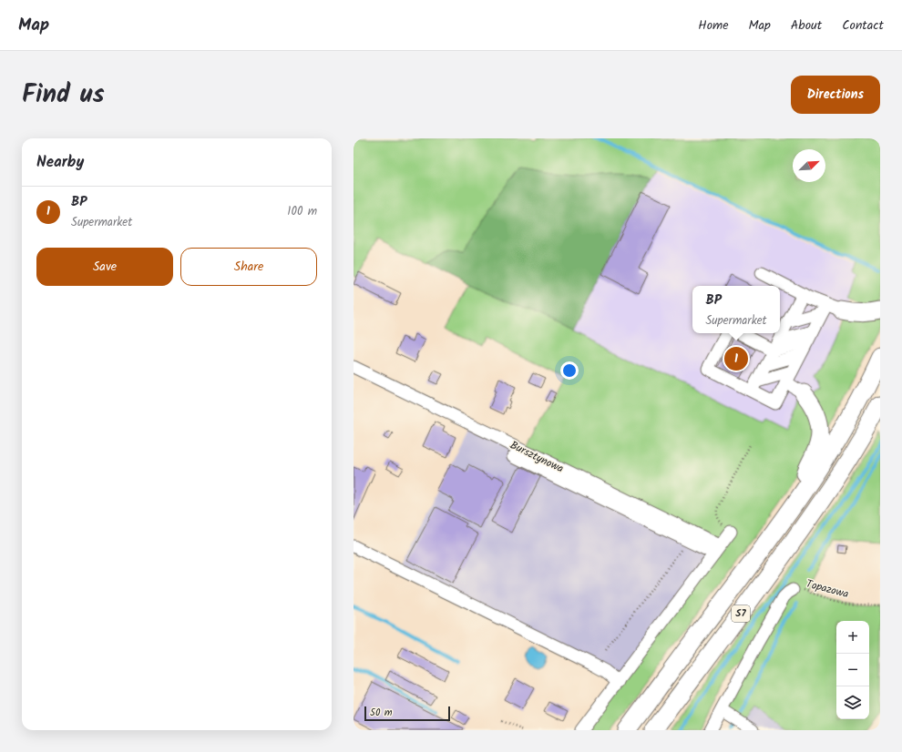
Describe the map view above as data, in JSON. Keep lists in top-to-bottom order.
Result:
{
  "streets": {
    "highway": ["S7"],
    "street": ["Bursztynowa"],
    "path": ["Topazowa"]
  },
  "scale_bar": "50 m",
  "north": "top right",
  "page": {
    "header": "Map",
    "nav": [
      "Home",
      "Map",
      "About",
      "Contact"
    ],
    "title": "Find us",
    "buttons": [
      "Directions",
      ["Save", "Share"]
    ],
    "heading": "Nearby",
    "list": [
      {
        "mark": "1",
        "name": "BP",
        "note": "Supermarket",
        "value": "100 m"
      }
    ],
    "popup": ["BP", "Supermarket"],
    "pins": "1",
    "map_buttons": ["+", "−"],
    "scale": "50 m"
  }
}
